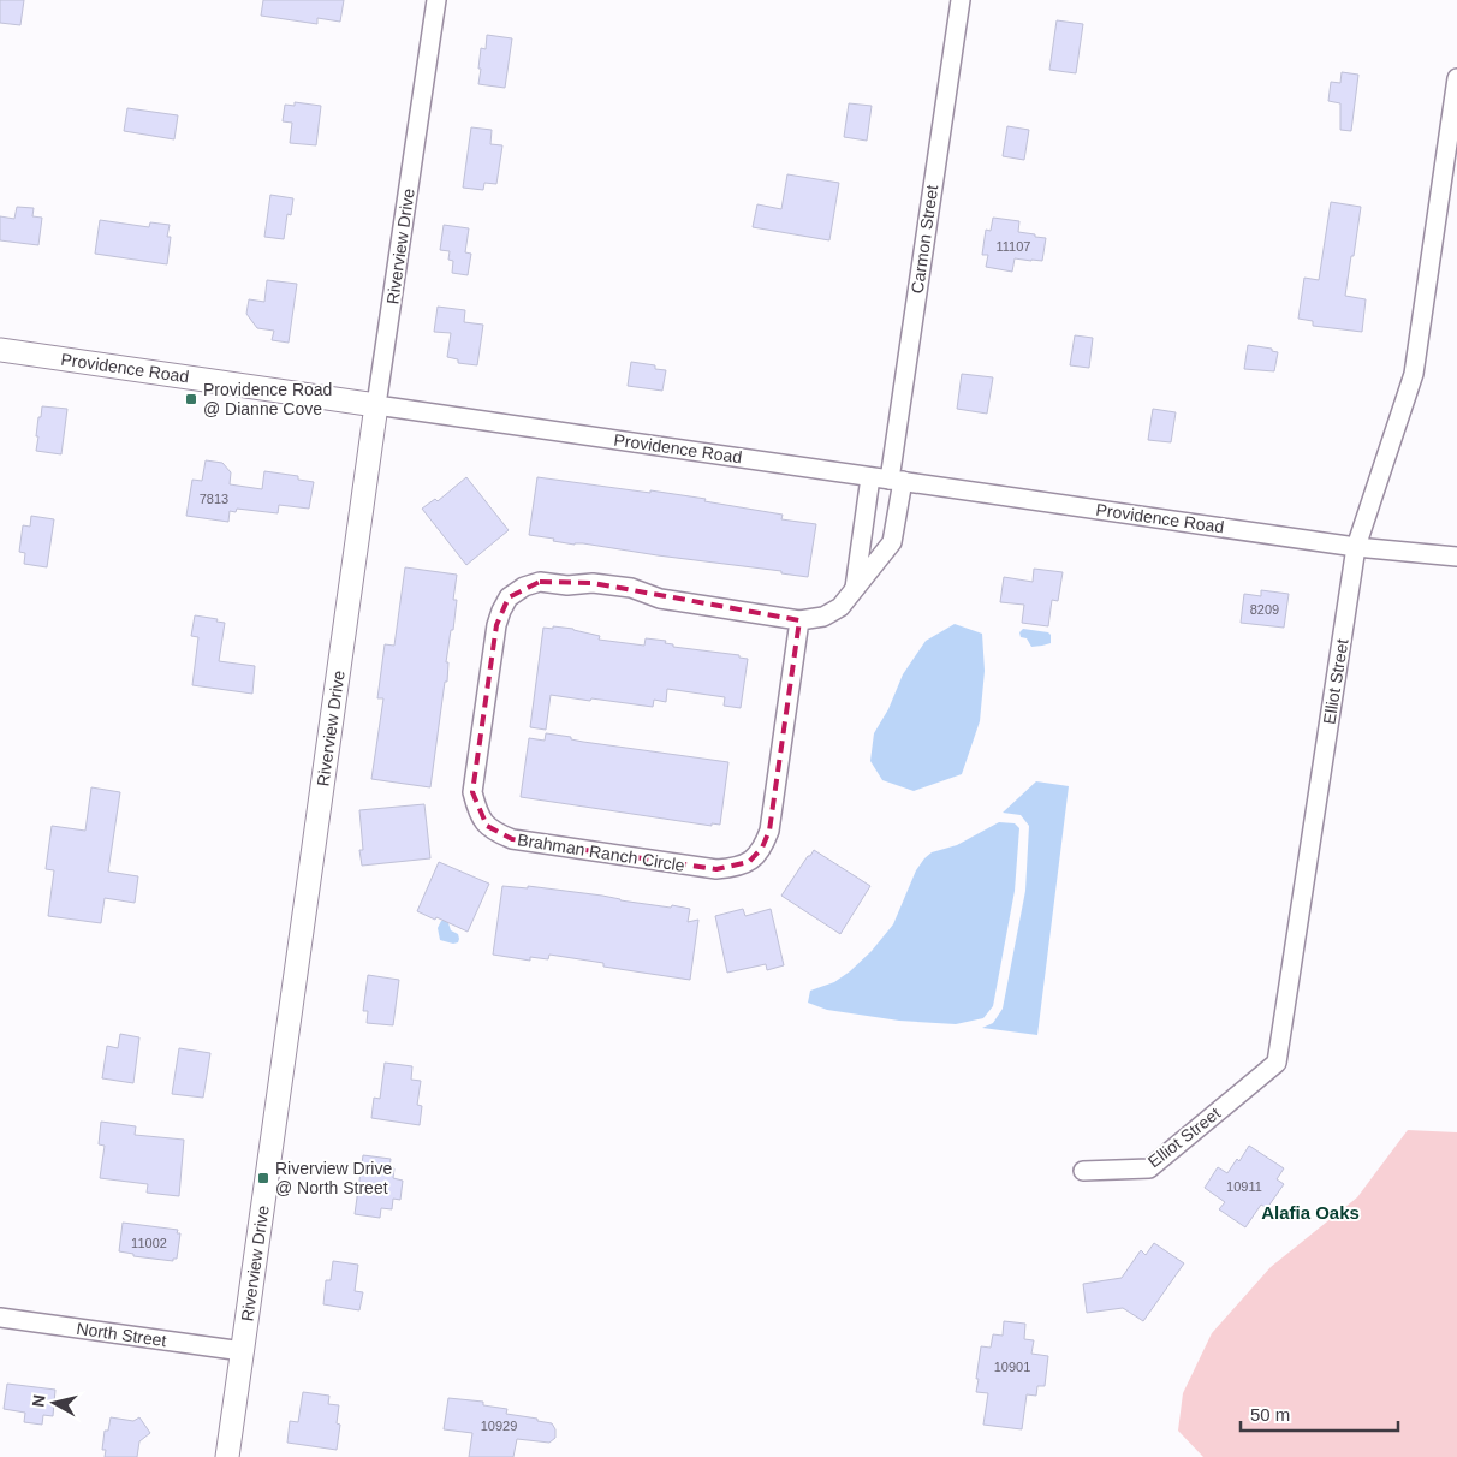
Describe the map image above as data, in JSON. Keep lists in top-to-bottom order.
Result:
{
  "streets": {
    "street": [
      "Carmon Street",
      "Riverview Drive",
      "Providence Road",
      "Elliot Street",
      "Brahman Ranch Circle",
      "North Street"
    ]
  },
  "crossings": [
    ["Carmon Street", "Providence Road"],
    ["Carmon Street", "Brahman Ranch Circle"],
    ["Riverview Drive", "Providence Road"],
    ["Riverview Drive", "North Street"],
    ["Providence Road", "Elliot Street"],
    ["Providence Road", "Brahman Ranch Circle"]
  ],
  "districts": ["Alafia Oaks"],
  "places": {
    "transit": ["Providence Road @ Dianne Cove", "Riverview Drive @ North Street"]
  },
  "house_numbers": [
    "11107",
    "7813",
    "8209",
    "10911",
    "11002",
    "10901",
    "10929"
  ],
  "scale_bar": "50 m",
  "north": "left"
}
